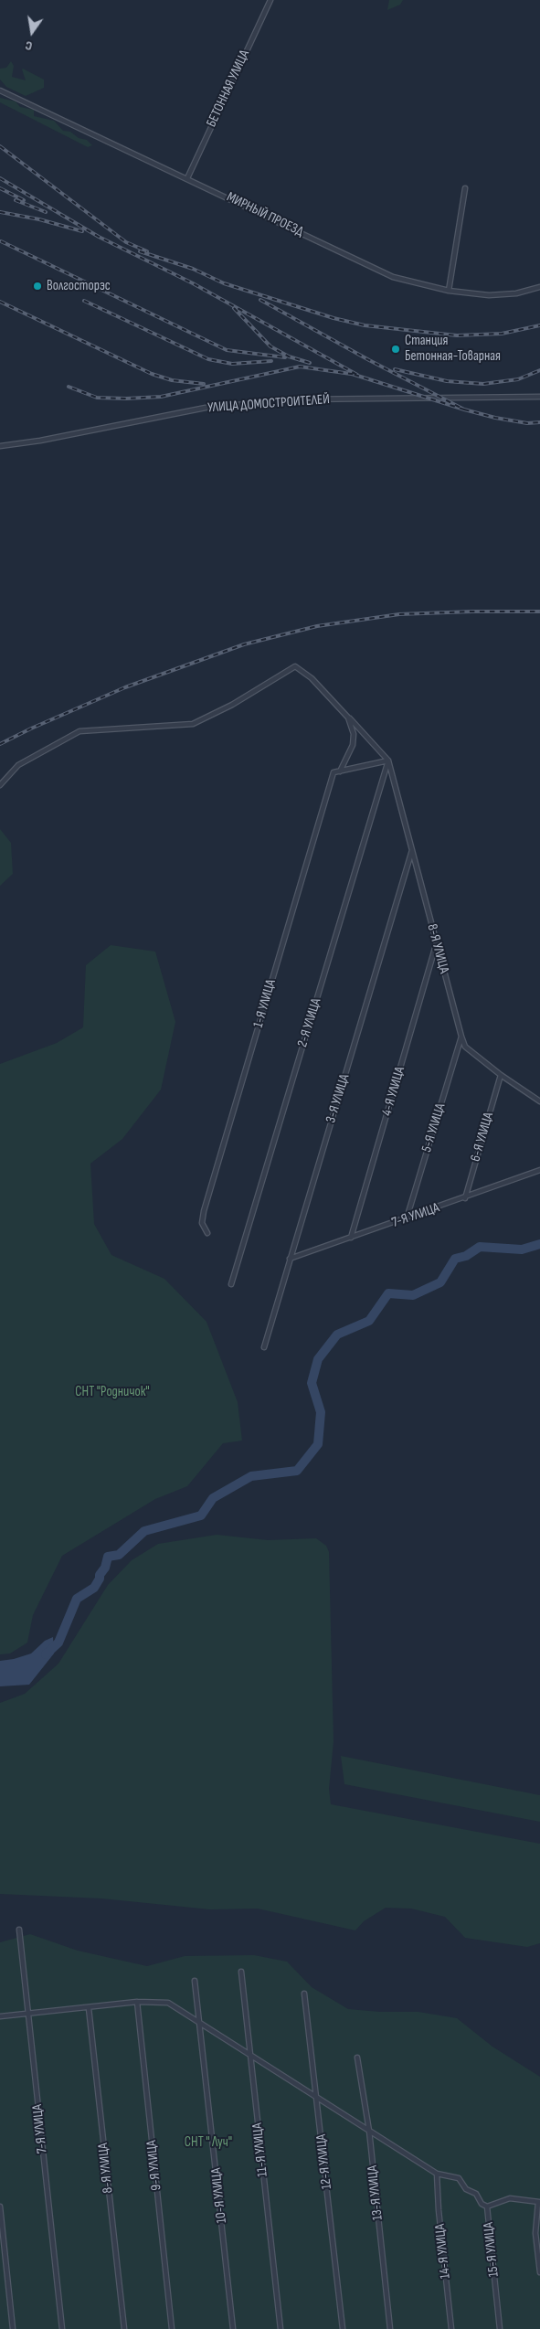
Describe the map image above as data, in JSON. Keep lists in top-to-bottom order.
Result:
{
  "streets": {
    "street": [
      "БЕТОННАЯ УЛИЦА",
      "МИРНЫЙ ПРОЕЗД",
      "УЛИЦА ДОМОСТРОИТЕЛЕЙ",
      "8-Я УЛИЦА",
      "1-Я УЛИЦА",
      "2-Я УЛИЦА",
      "4-Я УЛИЦА",
      "3-Я УЛИЦА",
      "5-Я УЛИЦА",
      "6-Я УЛИЦА",
      "7-Я УЛИЦА",
      "11-Я УЛИЦА",
      "12-Я УЛИЦА",
      "9-Я УЛИЦА",
      "13-Я УЛИЦА",
      "10-Я УЛИЦА",
      "15-Я УЛИЦА",
      "14-Я УЛИЦА"
    ]
  },
  "crossings": [
    ["БЕТОННАЯ УЛИЦА", "МИРНЫЙ ПРОЕЗД"],
    ["8-Я УЛИЦА", "2-Я УЛИЦА"],
    ["8-Я УЛИЦА", "4-Я УЛИЦА"],
    ["8-Я УЛИЦА", "3-Я УЛИЦА"],
    ["8-Я УЛИЦА", "5-Я УЛИЦА"],
    ["8-Я УЛИЦА", "6-Я УЛИЦА"],
    ["4-Я УЛИЦА", "7-Я УЛИЦА"],
    ["3-Я УЛИЦА", "7-Я УЛИЦА"],
    ["5-Я УЛИЦА", "7-Я УЛИЦА"],
    ["6-Я УЛИЦА", "7-Я УЛИЦА"],
    ["15-Я УЛИЦА", "14-Я УЛИЦА"]
  ],
  "parks": ["СНТ \"Родничок\"", "СНТ \" Луч\""],
  "places": ["Волгосторэс", "Станция Бетонная-Товарная"],
  "north": "bottom"
}
